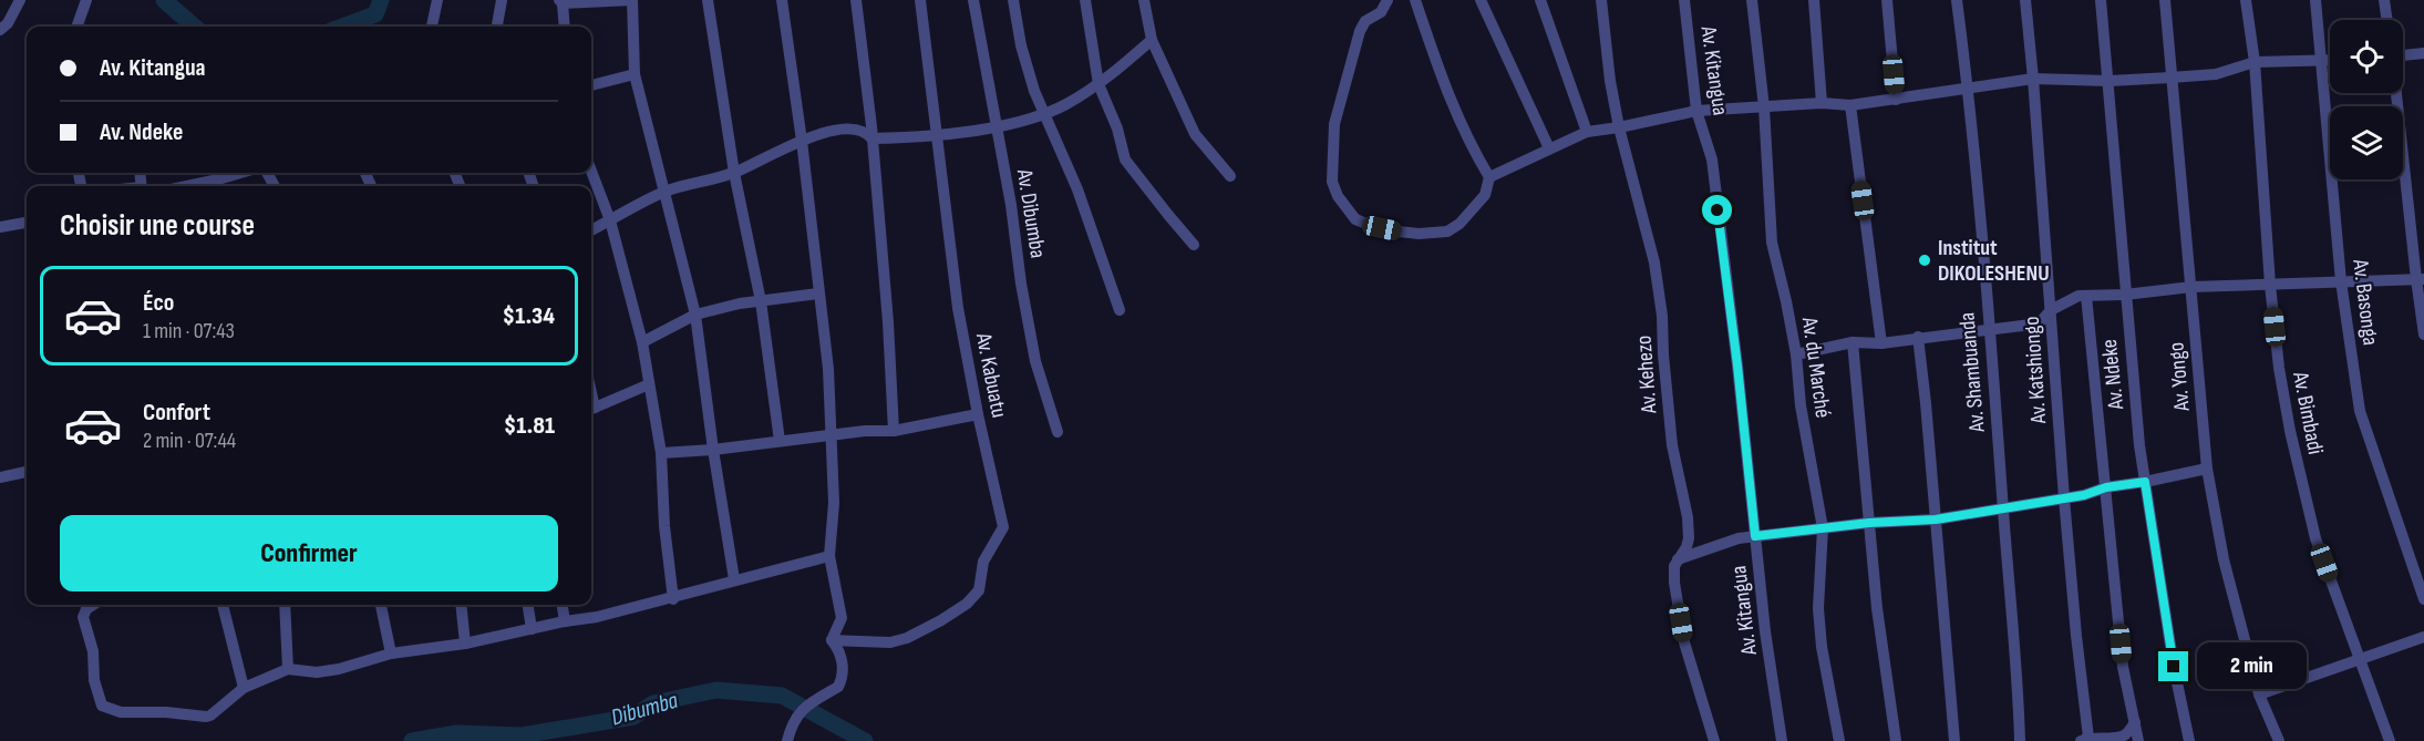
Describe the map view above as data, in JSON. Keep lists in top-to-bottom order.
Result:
{
  "streets": {
    "street": [
      "Av. Kitangua",
      "Av. Dibumba",
      "Av. Basonga",
      "Av. du Marché",
      "Av. Katshiongo",
      "Av. Shambuanda",
      "Av. Kehezo",
      "Av. Ndeke",
      "Av. Kabuatu",
      "Av. Yongo",
      "Av. Bimbadi"
    ]
  },
  "water": ["Dibumba"],
  "places": ["Institut DIKOLESHENU"],
  "page": {
    "banner": ["Av. Kitangua", "Av. Ndeke"],
    "heading": "Choisir une course",
    "list": [
      {
        "name": "Éco",
        "note": "1 min · 07:43",
        "value": "$1.34"
      },
      {
        "name": "Confort",
        "note": "2 min · 07:44",
        "value": "$1.81"
      }
    ],
    "buttons": "Confirmer",
    "bubble": "2 min"
  }
}
